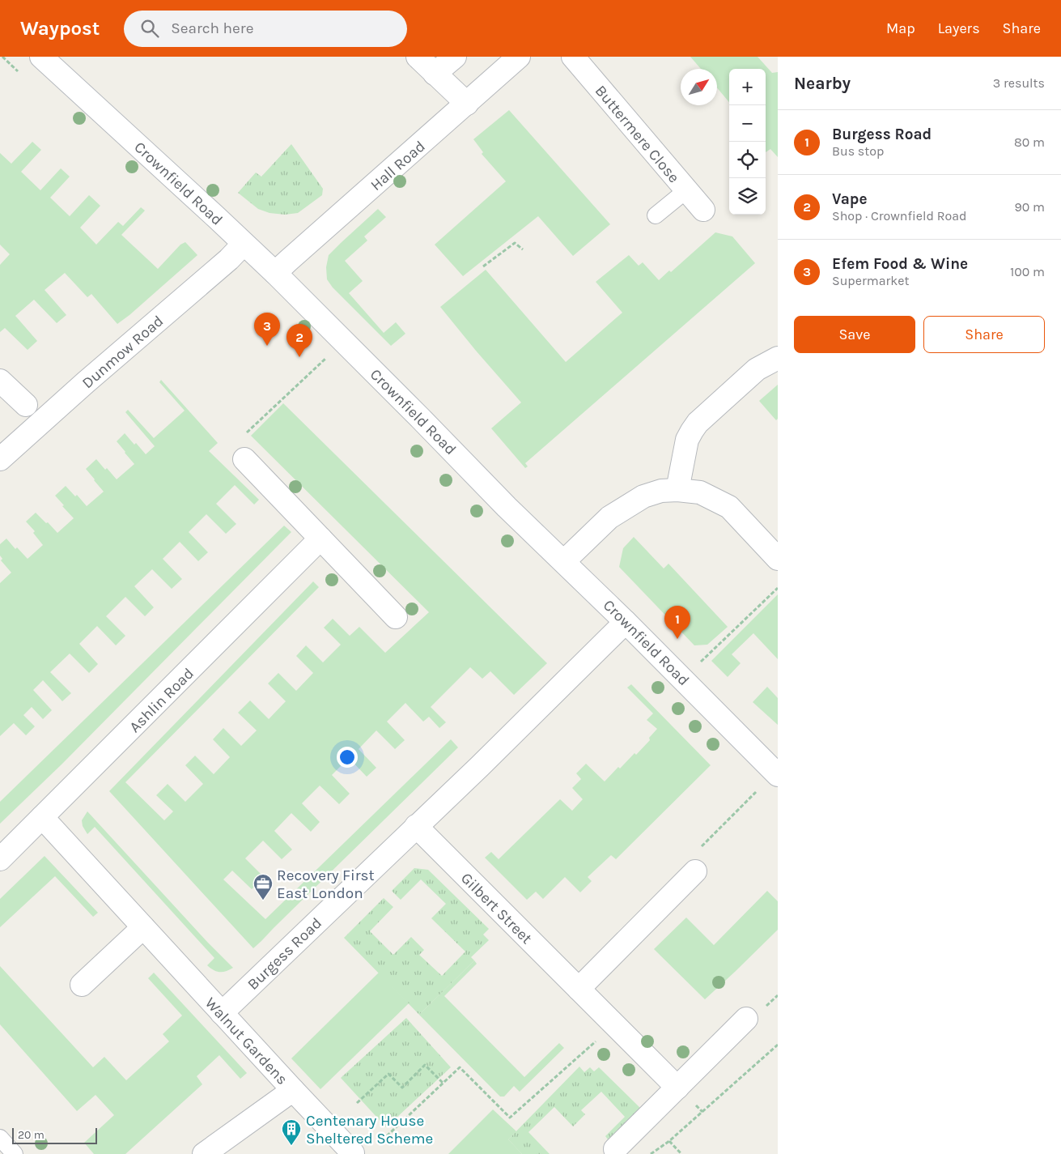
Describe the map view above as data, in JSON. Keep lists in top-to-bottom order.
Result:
{
  "streets": {
    "street": [
      "Buttermere Close",
      "Hall Road",
      "Crownfield Road",
      "Dunmow Road",
      "Ashlin Road",
      "Gilbert Street",
      "Burgess Road",
      "Walnut Gardens"
    ]
  },
  "crossings": [
    ["Hall Road", "Crownfield Road"],
    ["Crownfield Road", "Dunmow Road"],
    ["Crownfield Road", "Burgess Road"],
    ["Ashlin Road", "Walnut Gardens"],
    ["Gilbert Street", "Burgess Road"],
    ["Burgess Road", "Walnut Gardens"]
  ],
  "places": {
    "office": ["Recovery First East London"],
    "building": ["Centenary House Sheltered Scheme"]
  },
  "scale_bar": "20 m",
  "north": "top right",
  "page": {
    "header": "Waypost",
    "search": "Search here",
    "nav": ["Map", "Layers", "Share"],
    "heading": ["Nearby", "3 results"],
    "map_buttons": ["+", "−"],
    "list": [
      {
        "mark": "1",
        "name": "Burgess Road",
        "note": "Bus stop",
        "value": "80 m"
      },
      {
        "mark": "2",
        "name": "Vape",
        "note": "Shop · Crownfield Road",
        "value": "90 m"
      },
      {
        "mark": "3",
        "name": "Efem Food & Wine",
        "note": "Supermarket",
        "value": "100 m"
      }
    ],
    "buttons": ["Save", "Share"],
    "pins": ["3", "2", "1"],
    "scale": "20 m"
  }
}
